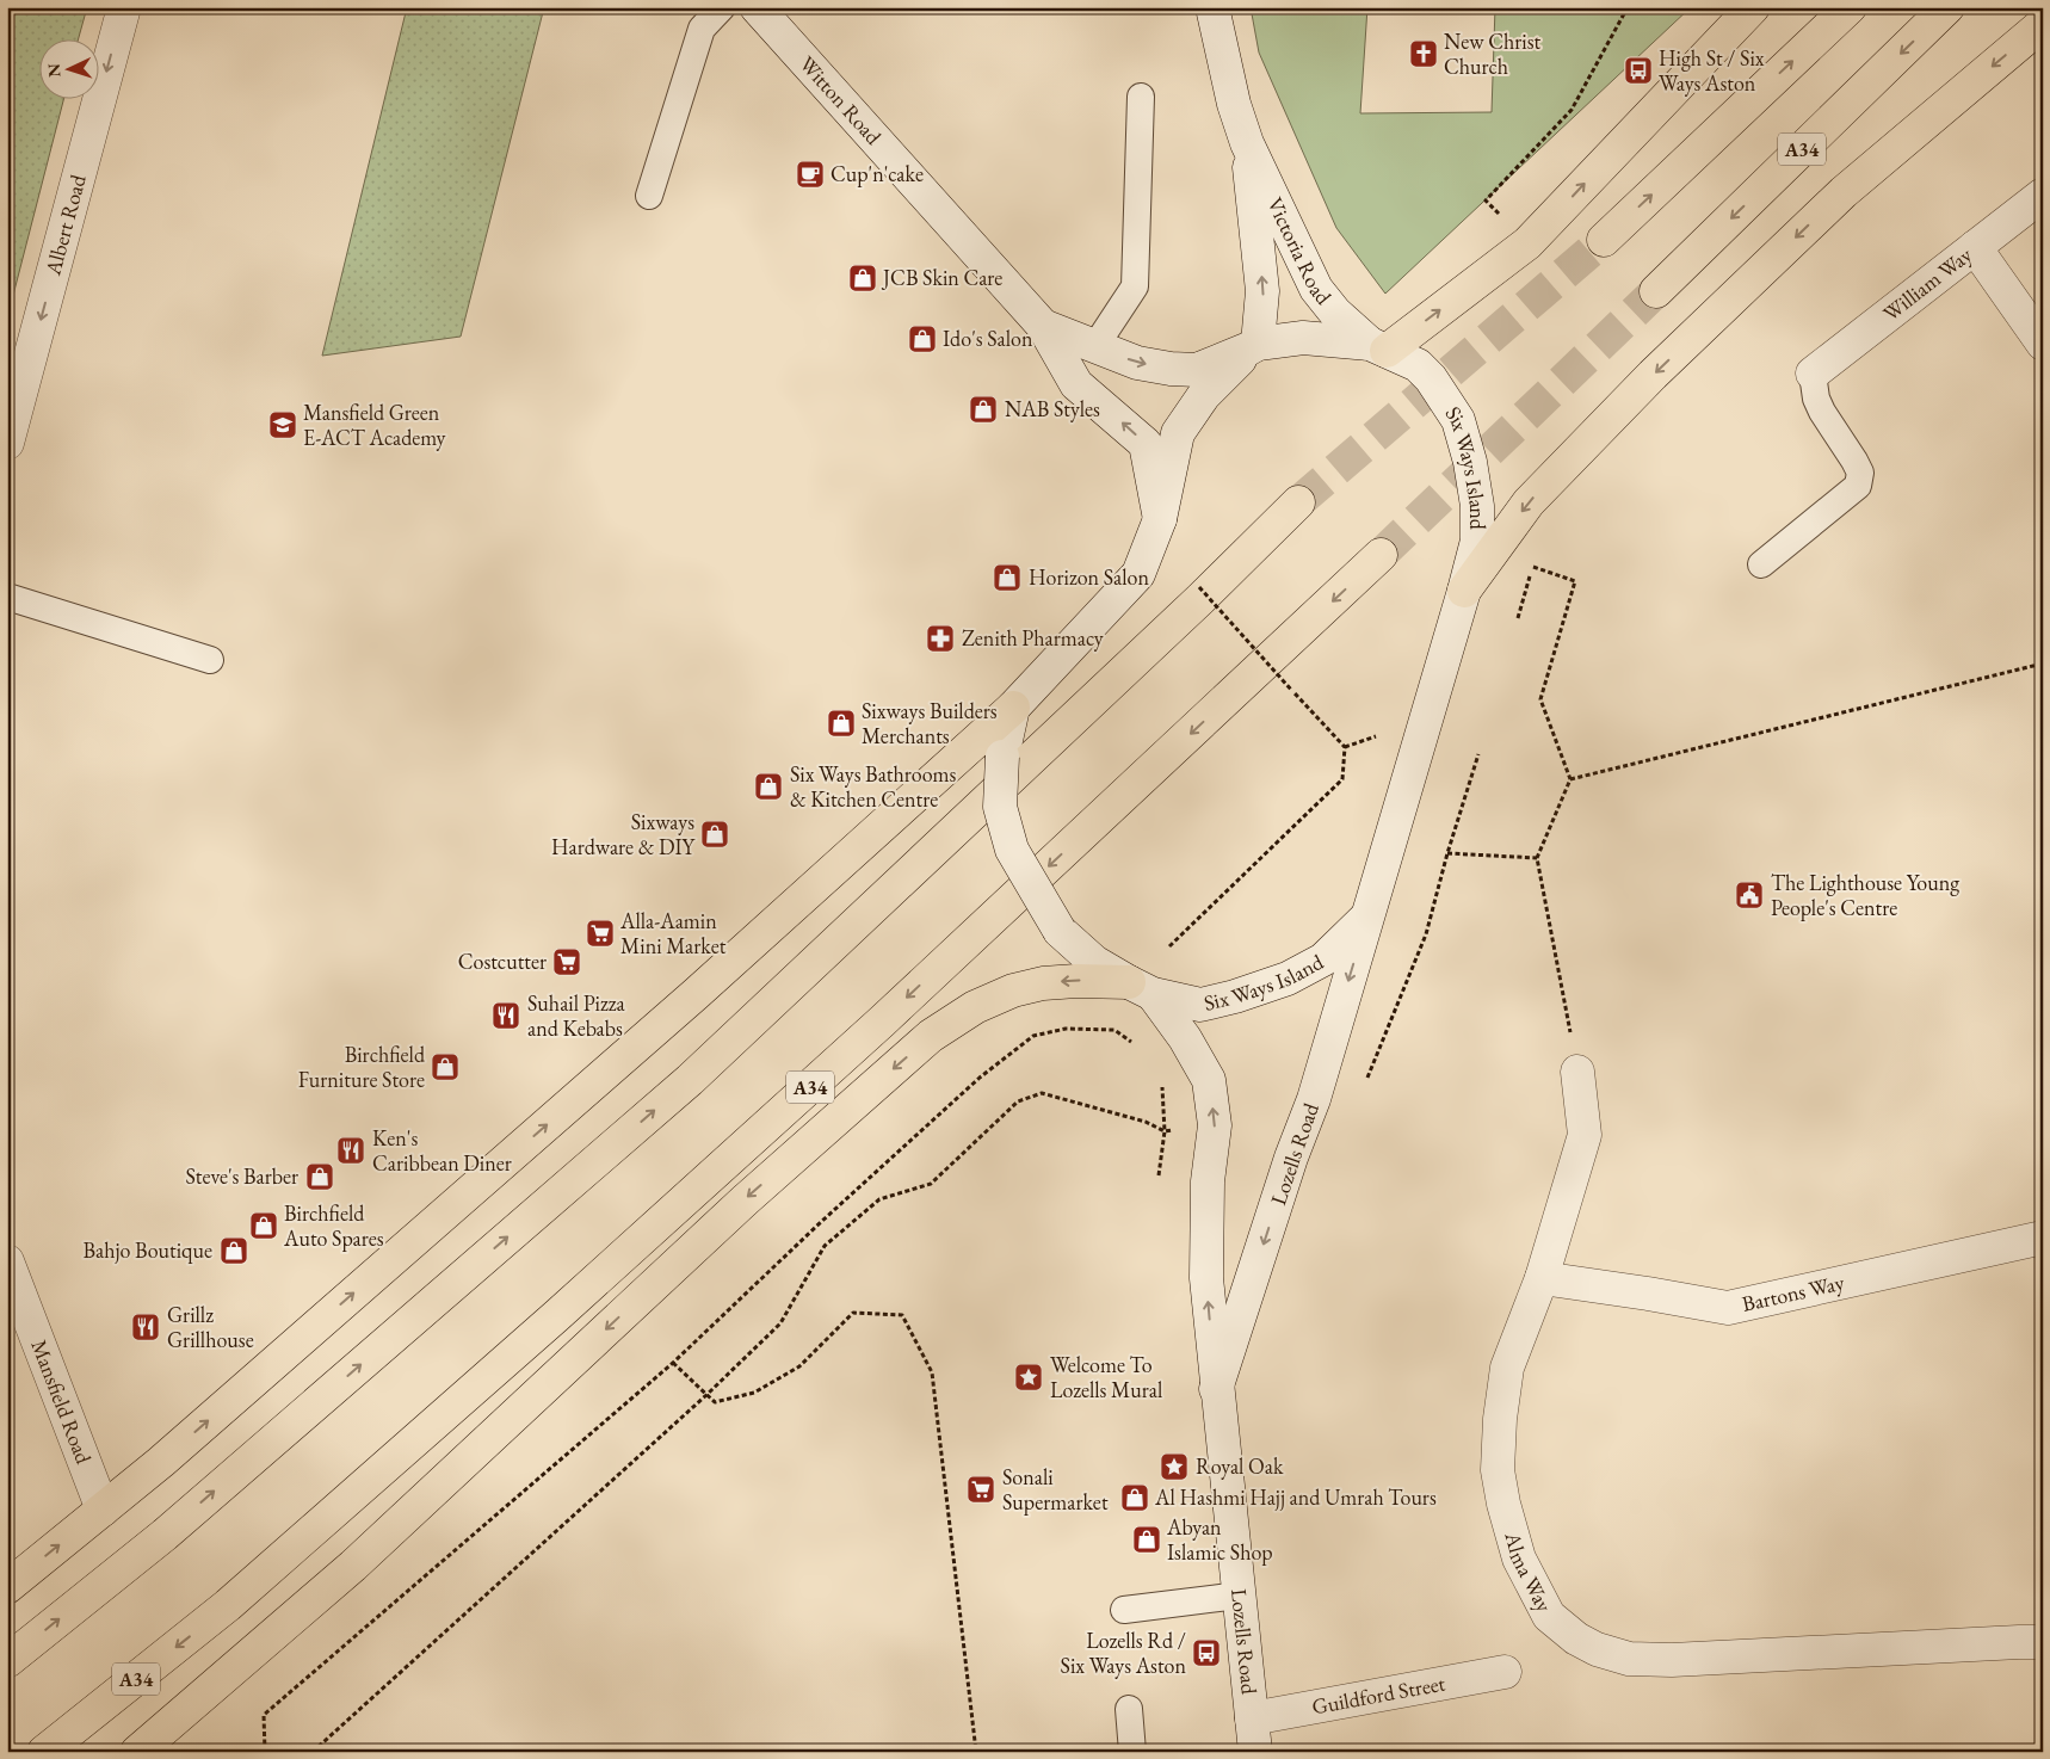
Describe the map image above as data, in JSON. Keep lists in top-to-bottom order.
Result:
{
  "streets": {
    "highway": ["A34"],
    "main road": [
      "Witton Road",
      "Albert Road",
      "Victoria Road",
      "William Way",
      "Six Ways Island",
      "Lozells Road",
      "Bartons Way",
      "Mansfield Road",
      "Alma Way",
      "Guildford Street"
    ]
  },
  "crossings": [
    ["Witton Road", "Victoria Road"],
    ["Witton Road", "Six Ways Island"],
    ["Victoria Road", "Six Ways Island"],
    ["Six Ways Island", "Lozells Road"],
    ["Lozells Road", "Guildford Street"],
    ["Bartons Way", "Alma Way"]
  ],
  "one_way": ["Albert Road"],
  "places": {
    "church": ["New Christ Church"],
    "bus stop": ["High St / Six Ways Aston", "Lozells Rd / Six Ways Aston"],
    "cafe": ["Cup'n'cake"],
    "shop": [
      "JCB Skin Care",
      "Ido's Salon",
      "NAB Styles",
      "Horizon Salon",
      "Sixways Builders Merchants",
      "Six Ways Bathrooms & Kitchen Centre",
      "Sixways Hardware & DIY",
      "Birchfield Furniture Store",
      "Steve's Barber",
      "Birchfield Auto Spares",
      "Bahjo Boutique",
      "Al Hashmi Hajj and Umrah Tours",
      "Abyan Islamic Shop"
    ],
    "school or university": ["Mansfield Green E-ACT Academy"],
    "pharmacy": ["Zenith Pharmacy"],
    "public building": ["The Lighthouse Young People's Centre"],
    "supermarket": ["Alla-Aamin Mini Market", "Costcutter", "Sonali Supermarket"],
    "restaurant": ["Suhail Pizza and Kebabs", "Ken's Caribbean Diner", "Grillz Grillhouse"],
    "place": ["Welcome To Lozells Mural", "Royal Oak"]
  },
  "north": "left"
}
